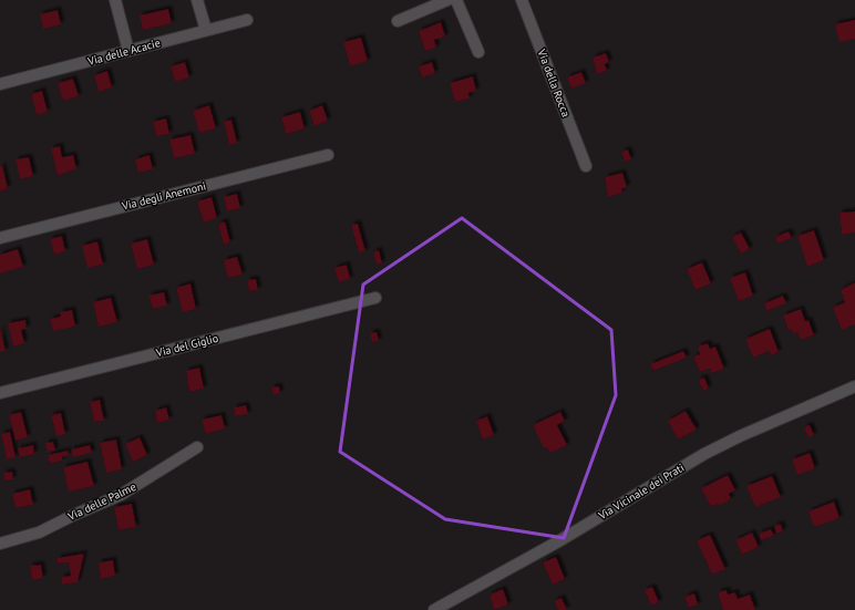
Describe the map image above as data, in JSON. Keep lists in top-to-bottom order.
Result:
{
  "streets": {
    "street": [
      "Via delle Acacie",
      "Via della Rocca",
      "Via degli Anemoni",
      "Via del Giglio",
      "Via Vicinale dei Prati",
      "Via delle Palme"
    ]
  }
}
